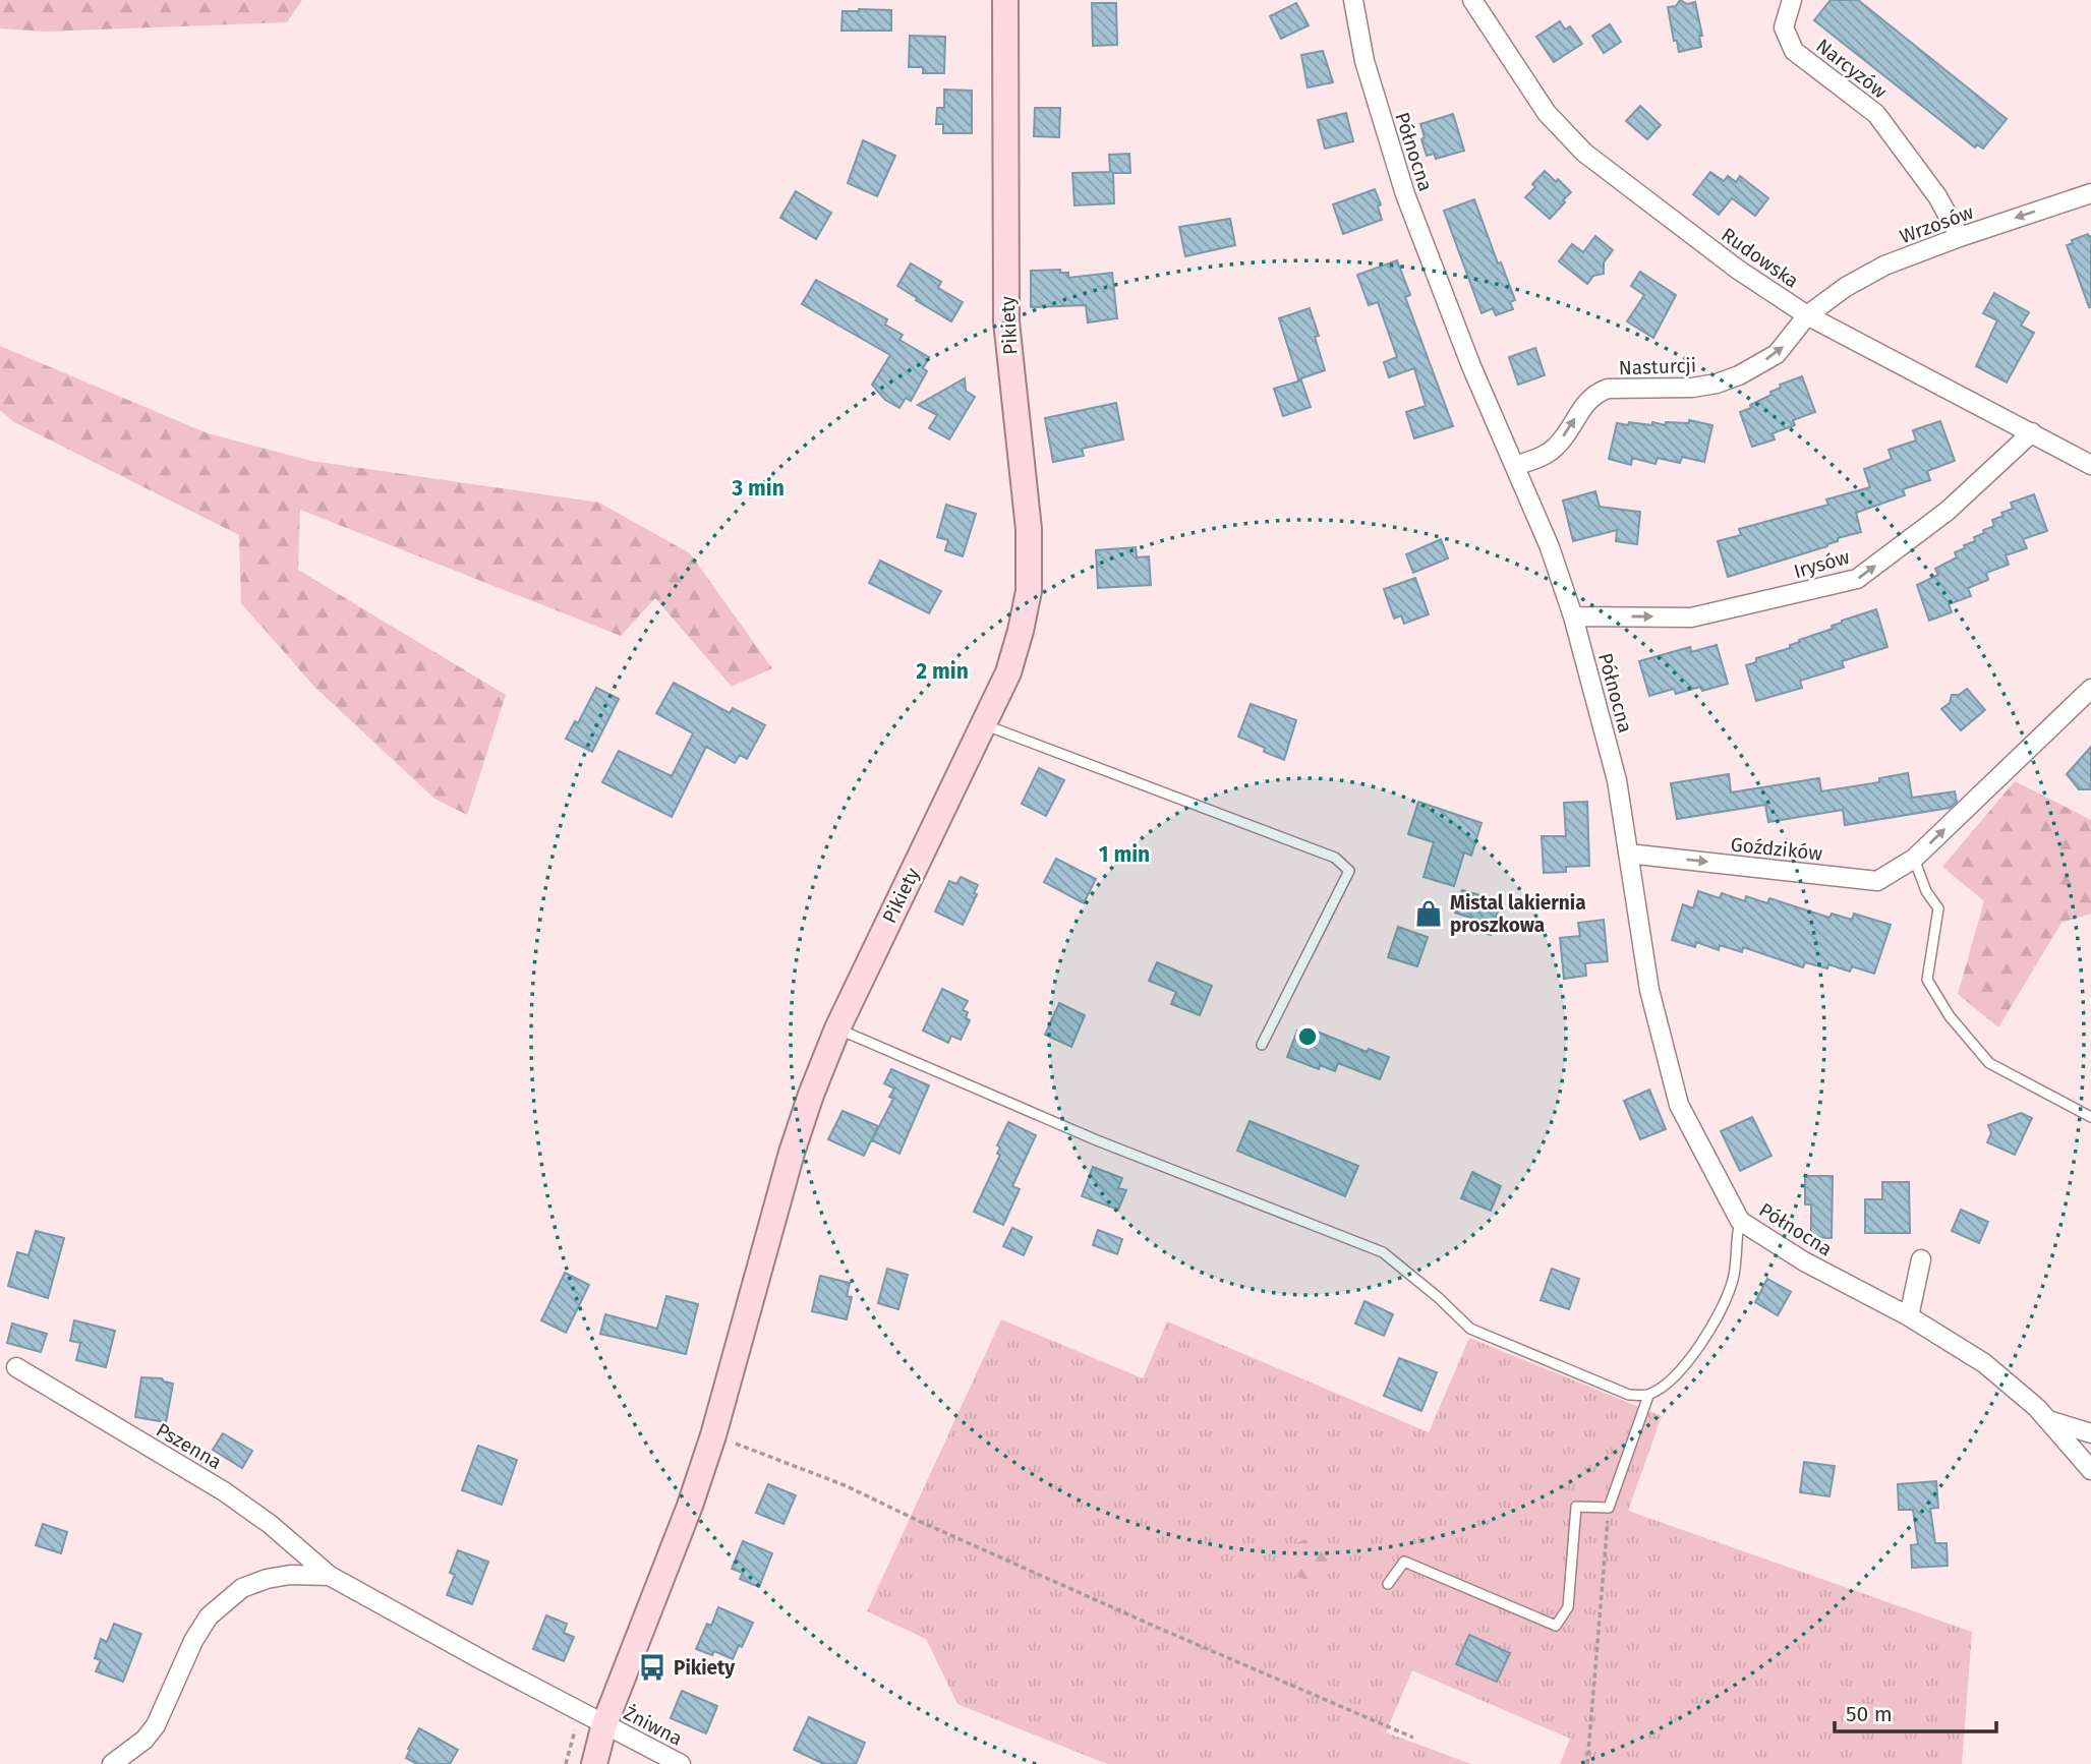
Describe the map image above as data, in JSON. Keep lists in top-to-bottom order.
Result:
{
  "streets": {
    "street": [
      "Narcyzów",
      "Północna",
      "Wrzosów",
      "Rudowska",
      "Pikiety",
      "Nasturcji",
      "Irysów",
      "Goździków",
      "Pszenna",
      "Żniwna"
    ]
  },
  "crossings": [
    ["Narcyzów", "Wrzosów"],
    ["Północna", "Nasturcji"],
    ["Północna", "Irysów"],
    ["Północna", "Goździków"],
    ["Wrzosów", "Rudowska"],
    ["Wrzosów", "Nasturcji"],
    ["Rudowska", "Nasturcji"],
    ["Rudowska", "Irysów"],
    ["Pikiety", "Pszenna"],
    ["Pikiety", "Żniwna"],
    ["Pszenna", "Żniwna"]
  ],
  "one_way": [
    "Wrzosów",
    "Nasturcji",
    "Irysów",
    "Goździków"
  ],
  "places": {
    "shop": ["Mistal lakiernia proszkowa"],
    "bus stop": ["Pikiety"]
  },
  "scale_bar": "50 m",
  "rings": ["3 min", "2 min", "1 min"]
}
